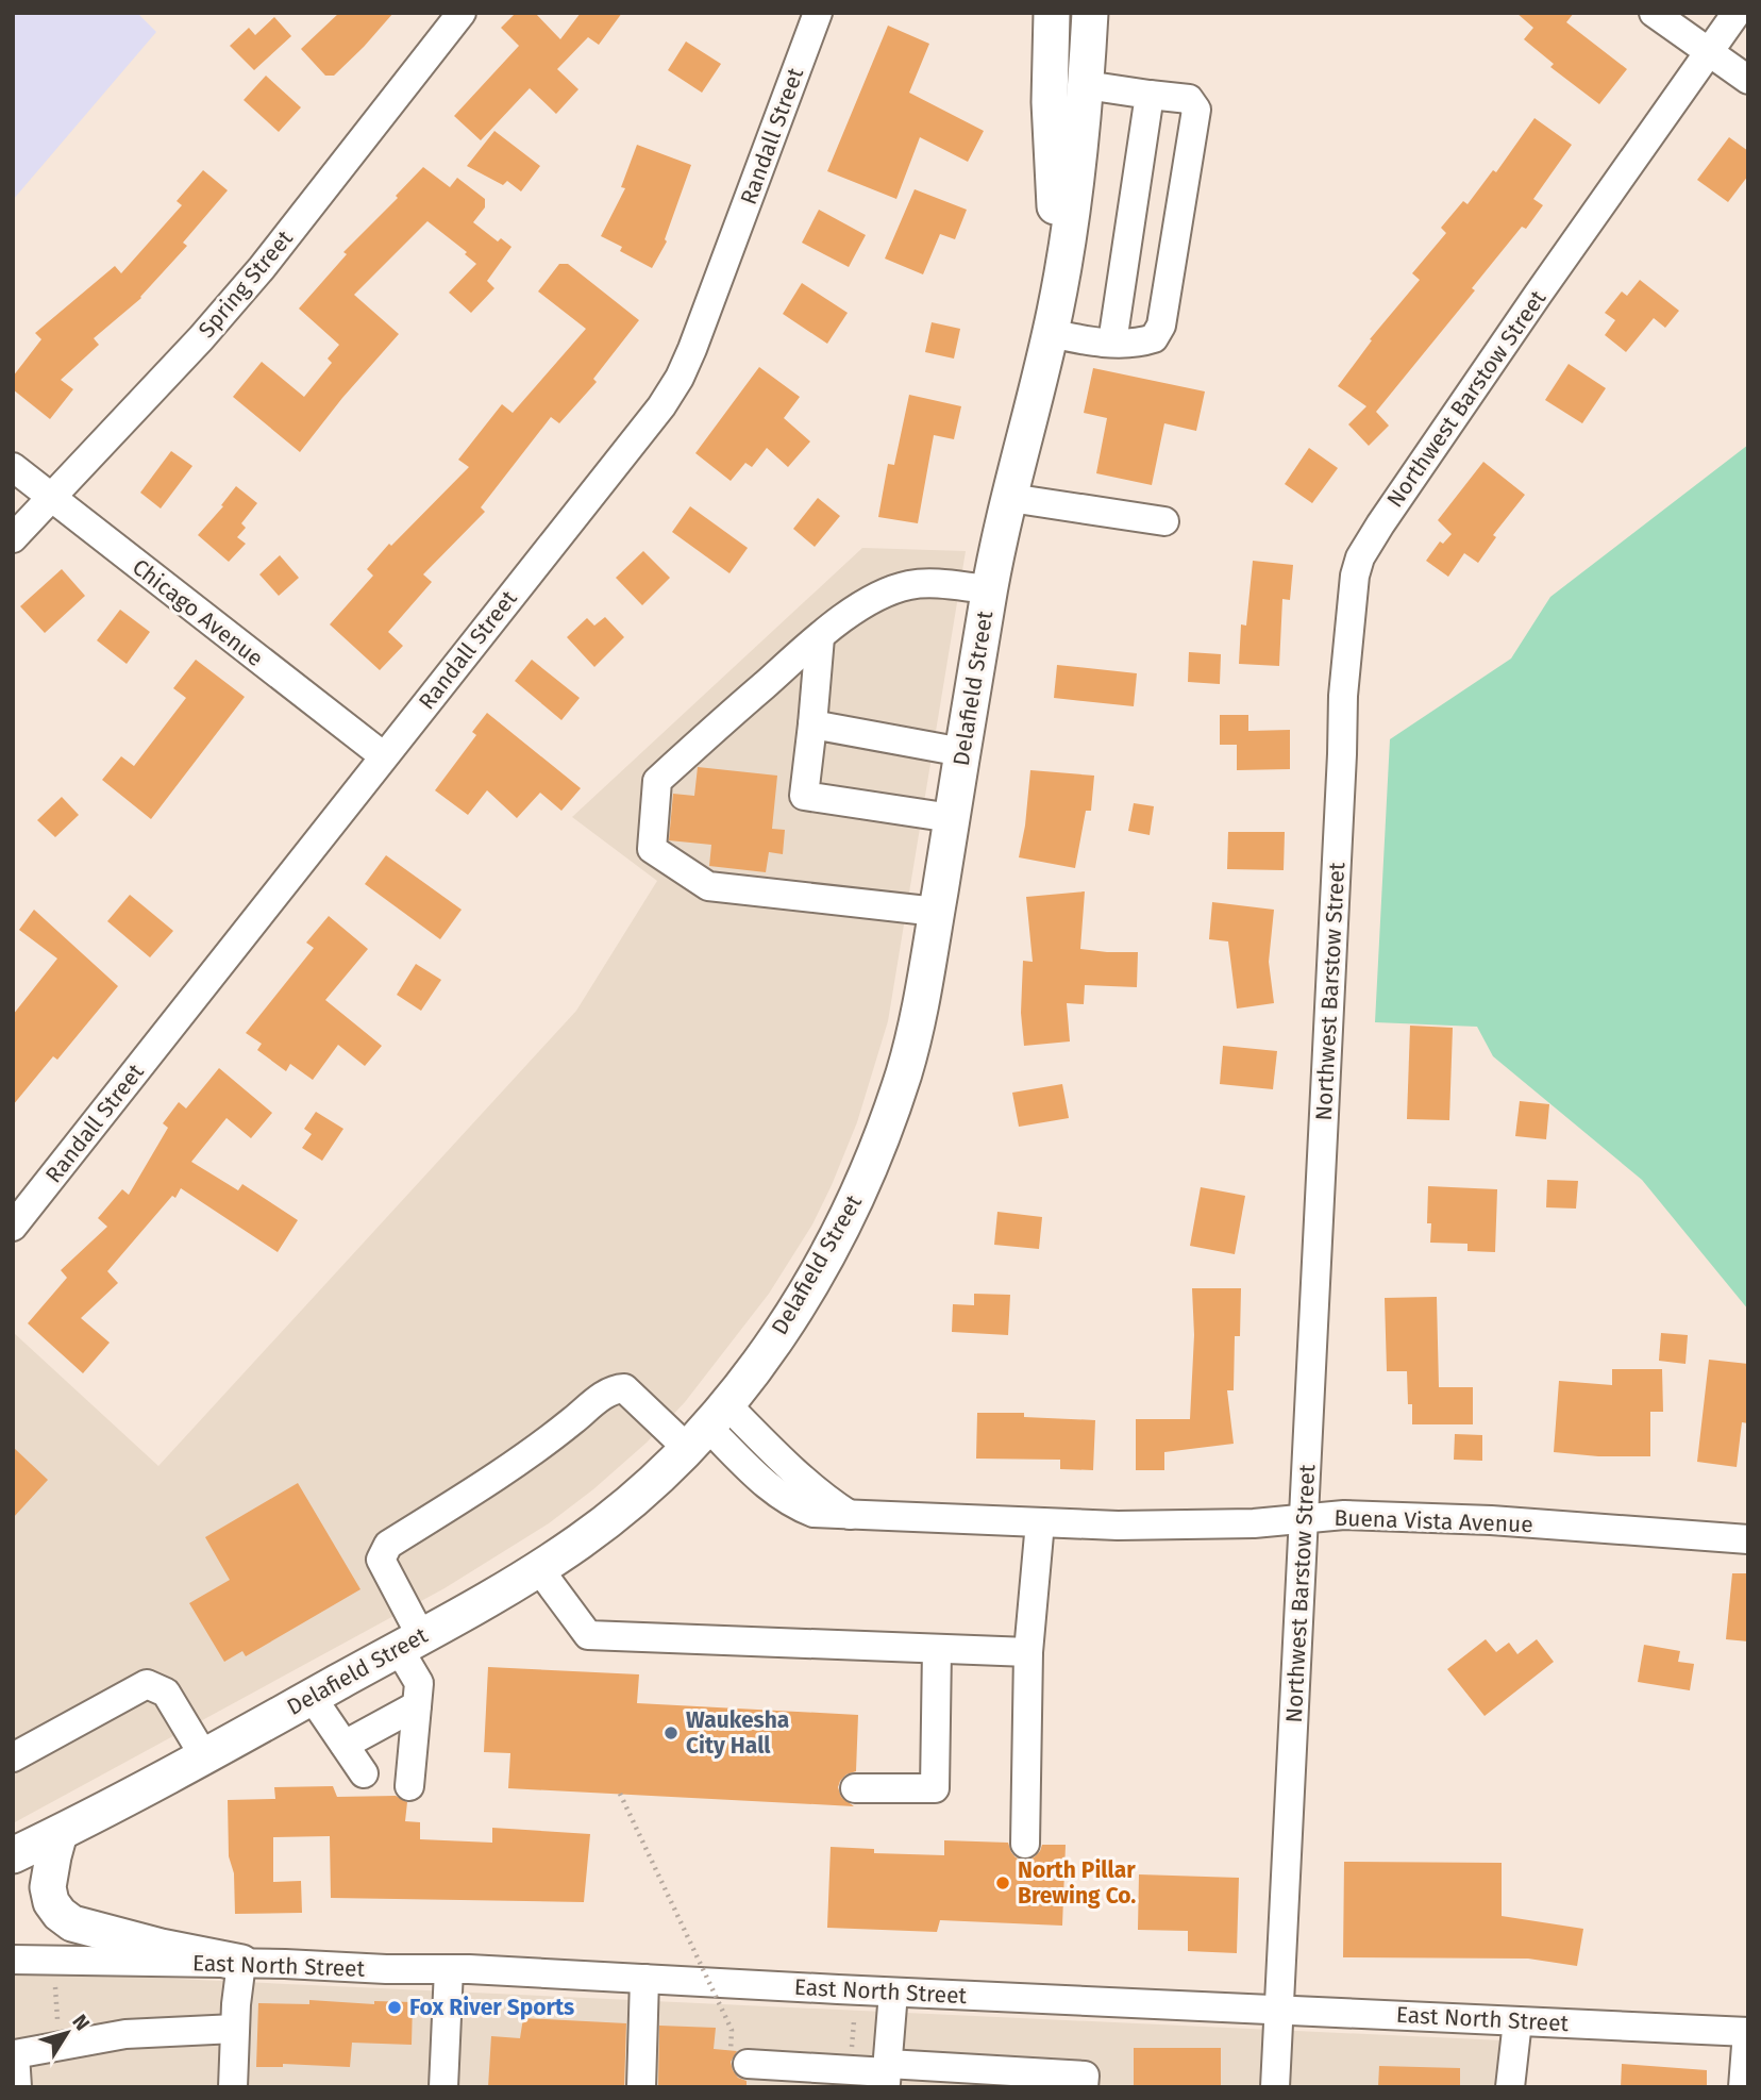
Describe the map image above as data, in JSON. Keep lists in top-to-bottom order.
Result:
{
  "streets": {
    "main road": ["Delafield Street"],
    "street": [
      "Randall Street",
      "Spring Street",
      "Northwest Barstow Street",
      "Chicago Avenue",
      "Buena Vista Avenue",
      "East North Street"
    ]
  },
  "crossings": [
    ["Randall Street", "Chicago Avenue"],
    ["Spring Street", "Chicago Avenue"],
    ["Northwest Barstow Street", "Buena Vista Avenue"],
    ["Northwest Barstow Street", "East North Street"],
    ["Delafield Street", "Buena Vista Avenue"]
  ],
  "places": ["Waukesha City Hall", "North Pillar Brewing Co.", "Fox River Sports"],
  "north": "top right"
}
